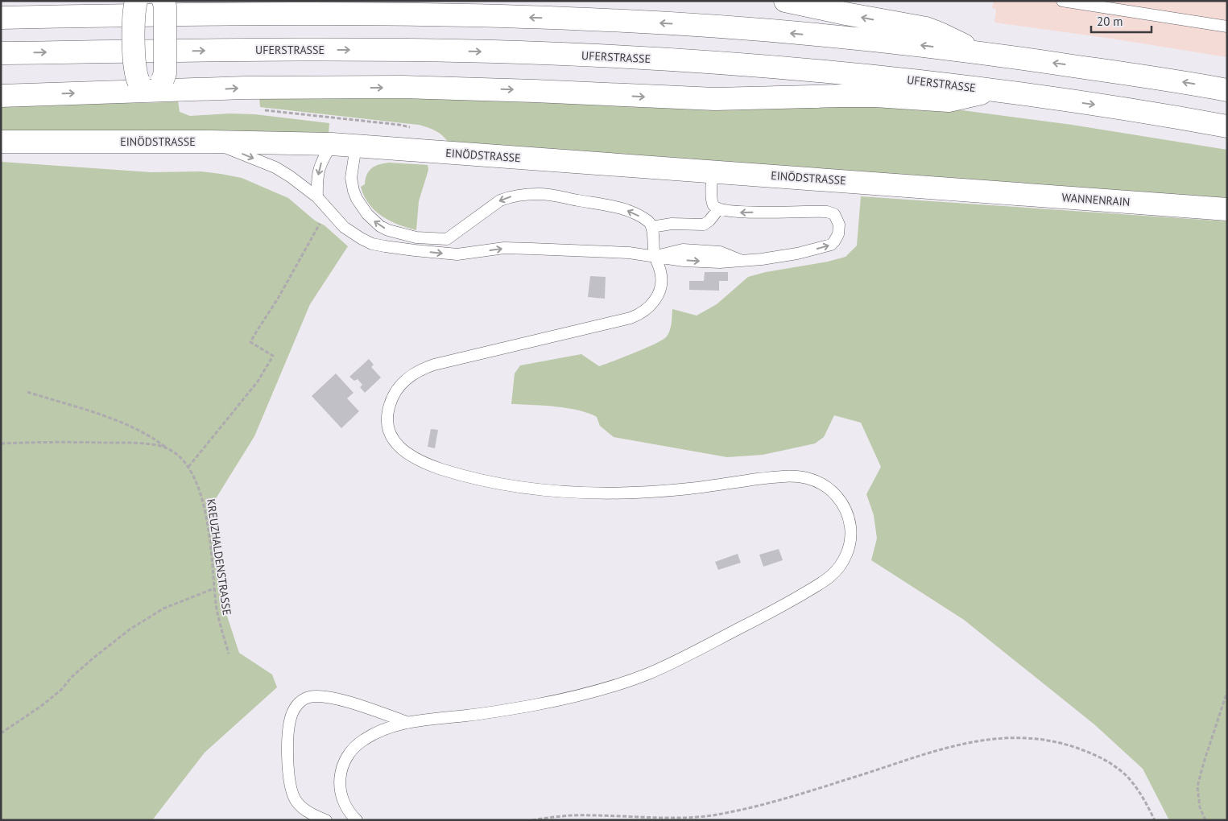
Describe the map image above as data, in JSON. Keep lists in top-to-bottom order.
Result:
{
  "streets": {
    "main road": ["UFERSTRASSE", "EINÖDSTRASSE", "WANNENRAIN"],
    "path": ["KREUZHALDENSTRASSE"]
  },
  "crossings": [
    ["EINÖDSTRASSE", "WANNENRAIN"]
  ],
  "scale_bar": "20 m"
}
